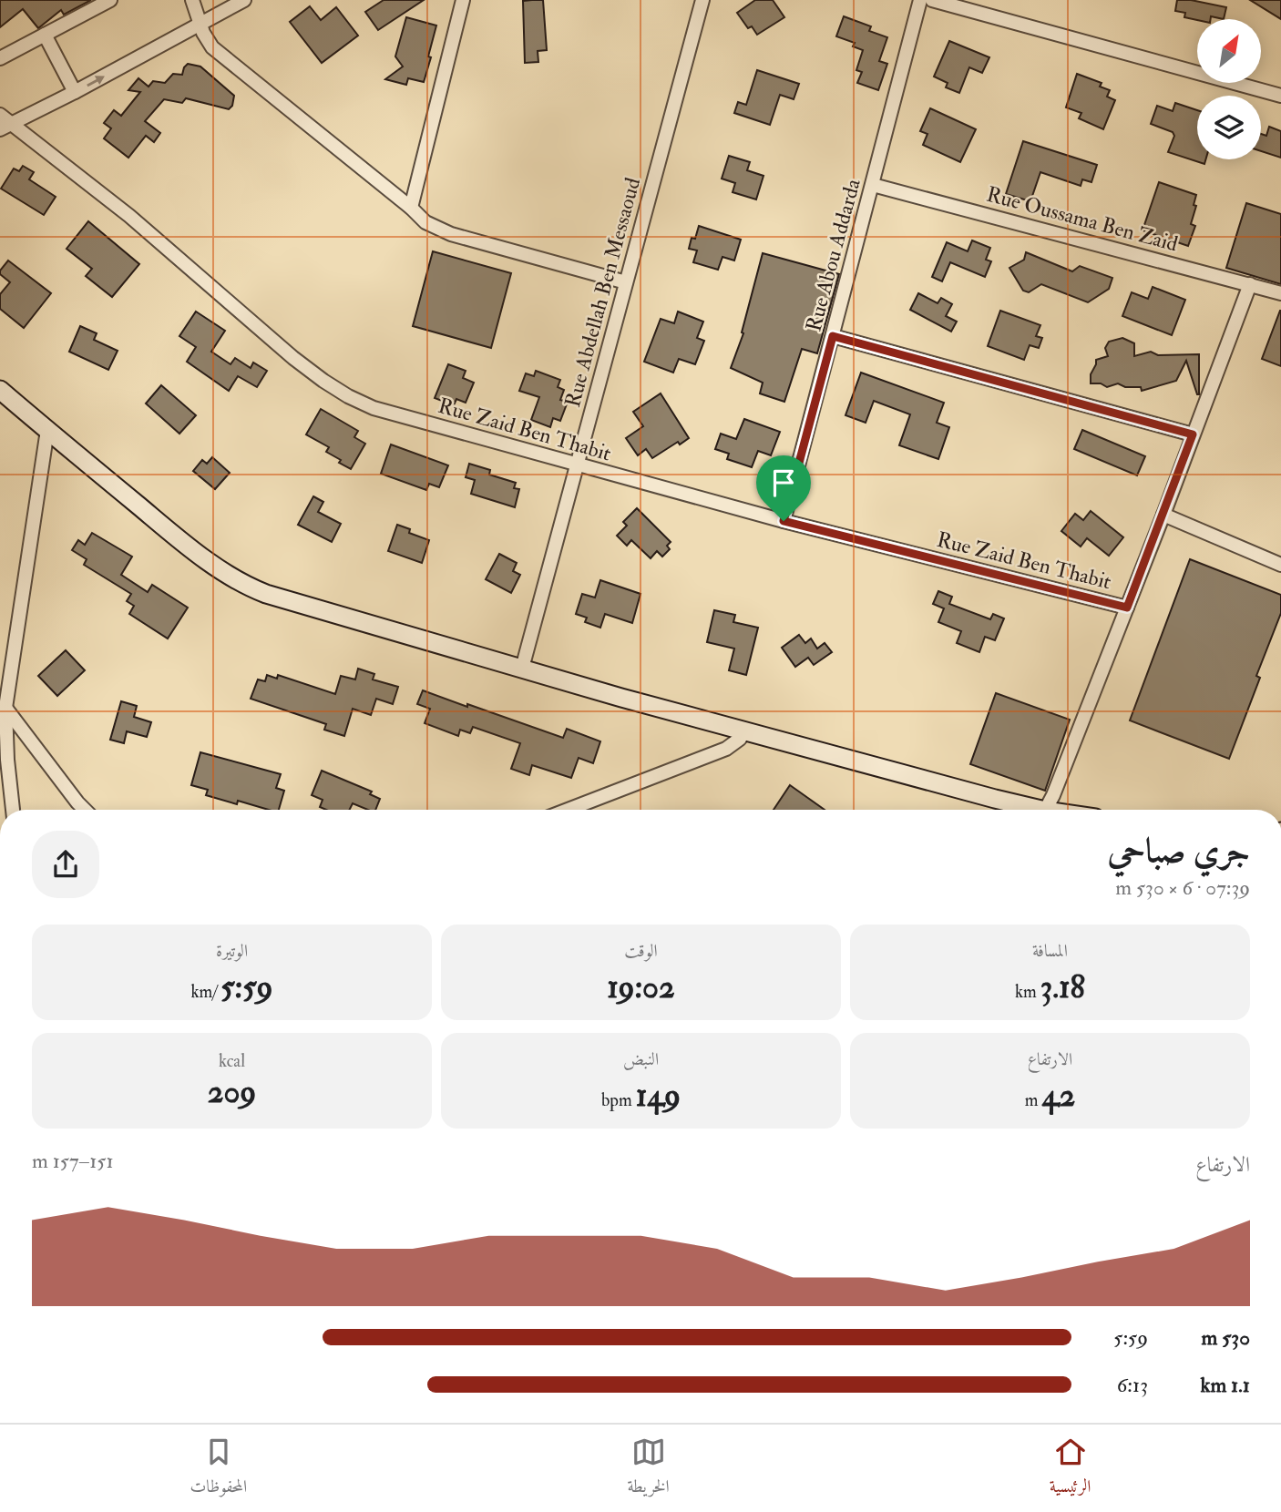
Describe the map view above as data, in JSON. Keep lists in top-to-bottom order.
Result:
{
  "streets": {
    "street": [
      "Rue Oussama Ben Zaid",
      "Rue Abou Addarda",
      "Rue Abdellah Ben Messaoud",
      "Rue Zaid Ben Thabit"
    ]
  },
  "crossings": [
    ["Rue Oussama Ben Zaid", "Rue Abou Addarda"],
    ["Rue Abou Addarda", "Rue Zaid Ben Thabit"],
    ["Rue Abdellah Ben Messaoud", "Rue Zaid Ben Thabit"]
  ],
  "north": "top right",
  "page": {
    "heading": ["جري صباحي", "07:39 · 6 × 530 m"],
    "stats": [
      ["المسافة", "3.18 km"],
      ["الوقت", "19:02"],
      ["الوتيرة", "5:59 /km"],
      ["الارتفاع", "42 m"],
      ["النبض", "149 bpm"],
      ["kcal", "209"]
    ],
    "chart": ["الارتفاع", "151–157 m"],
    "list": [
      {
        "name": "530 m",
        "note": "5:59"
      },
      {
        "name": "1.1 km",
        "note": "6:13"
      }
    ],
    "tabs": ["الرئيسية", "الخريطة", "المحفوظات"]
  }
}
